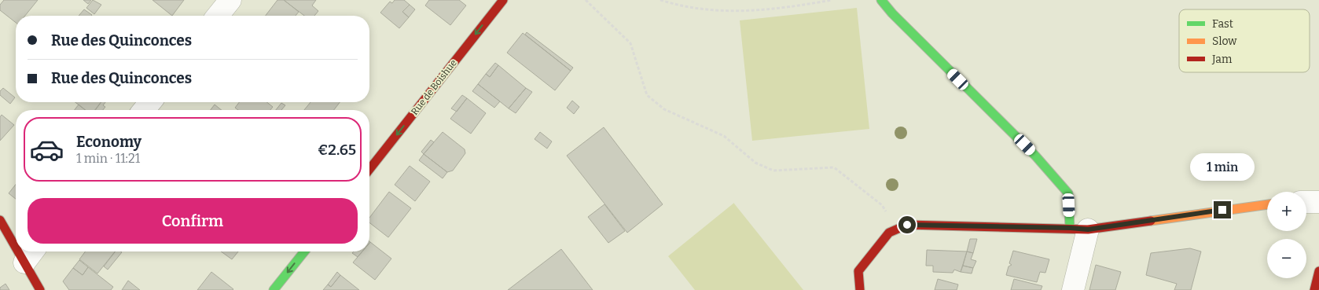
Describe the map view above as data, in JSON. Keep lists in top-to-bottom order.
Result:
{
  "streets": {
    "street": ["Rue de Boishue"]
  },
  "one_way": ["Rue de Boishue"],
  "legend": ["Fast", "Slow", "Jam"],
  "page": {
    "banner": ["Rue des Quinconces", "Rue des Quinconces"],
    "list": [
      {
        "name": "Economy",
        "note": "1 min · 11:21",
        "value": "€2.65"
      }
    ],
    "bubble": "1 min",
    "buttons": "Confirm",
    "map_buttons": ["+", "−"]
  }
}
